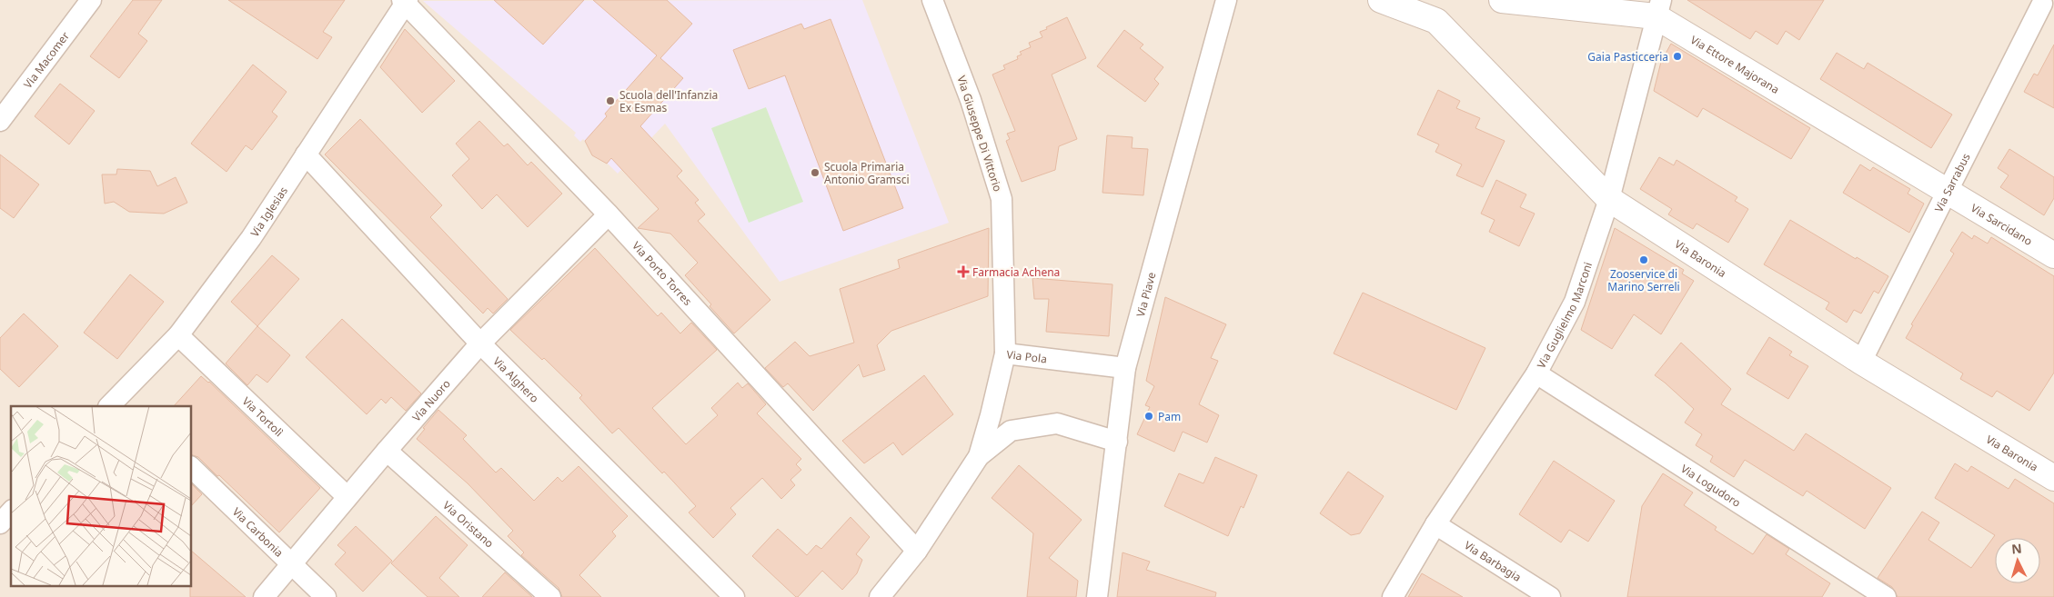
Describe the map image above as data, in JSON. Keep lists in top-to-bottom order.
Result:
{
  "streets": {
    "street": [
      "Via Macomer",
      "Via Ettore Majorana",
      "Via Giuseppe Di Vittorio",
      "Via Sarrabus",
      "Via Iglesias",
      "Via Sarcidano",
      "Via Baronia",
      "Via Porto Torres",
      "Via Piave",
      "Via Guglielmo Marconi",
      "Via Pola",
      "Via Alghero",
      "Via Nuoro",
      "Via Tortolì",
      "Via Logudoro",
      "Via Oristano",
      "Via Carbonia",
      "Via Barbagia"
    ]
  },
  "crossings": [
    ["Via Ettore Majorana", "Via Sarrabus"],
    ["Via Ettore Majorana", "Via Sarcidano"],
    ["Via Ettore Majorana", "Via Guglielmo Marconi"],
    ["Via Giuseppe Di Vittorio", "Via Pola"],
    ["Via Sarrabus", "Via Sarcidano"],
    ["Via Sarrabus", "Via Baronia"],
    ["Via Iglesias", "Via Porto Torres"],
    ["Via Iglesias", "Via Alghero"],
    ["Via Iglesias", "Via Tortolì"],
    ["Via Baronia", "Via Guglielmo Marconi"],
    ["Via Porto Torres", "Via Pola"],
    ["Via Porto Torres", "Via Nuoro"],
    ["Via Piave", "Via Pola"],
    ["Via Guglielmo Marconi", "Via Logudoro"],
    ["Via Guglielmo Marconi", "Via Barbagia"],
    ["Via Alghero", "Via Nuoro"],
    ["Via Nuoro", "Via Tortolì"],
    ["Via Nuoro", "Via Oristano"],
    ["Via Nuoro", "Via Carbonia"]
  ],
  "places": {
    "other": [
      "Gaia Pasticceria",
      "Scuola dell'Infanzia Ex Esmas",
      "Scuola Primaria Antonio Gramsci",
      "Zooservice di Marino Serreli",
      "Pam"
    ],
    "health": ["Farmacia Achena"]
  },
  "north": "top"
}
